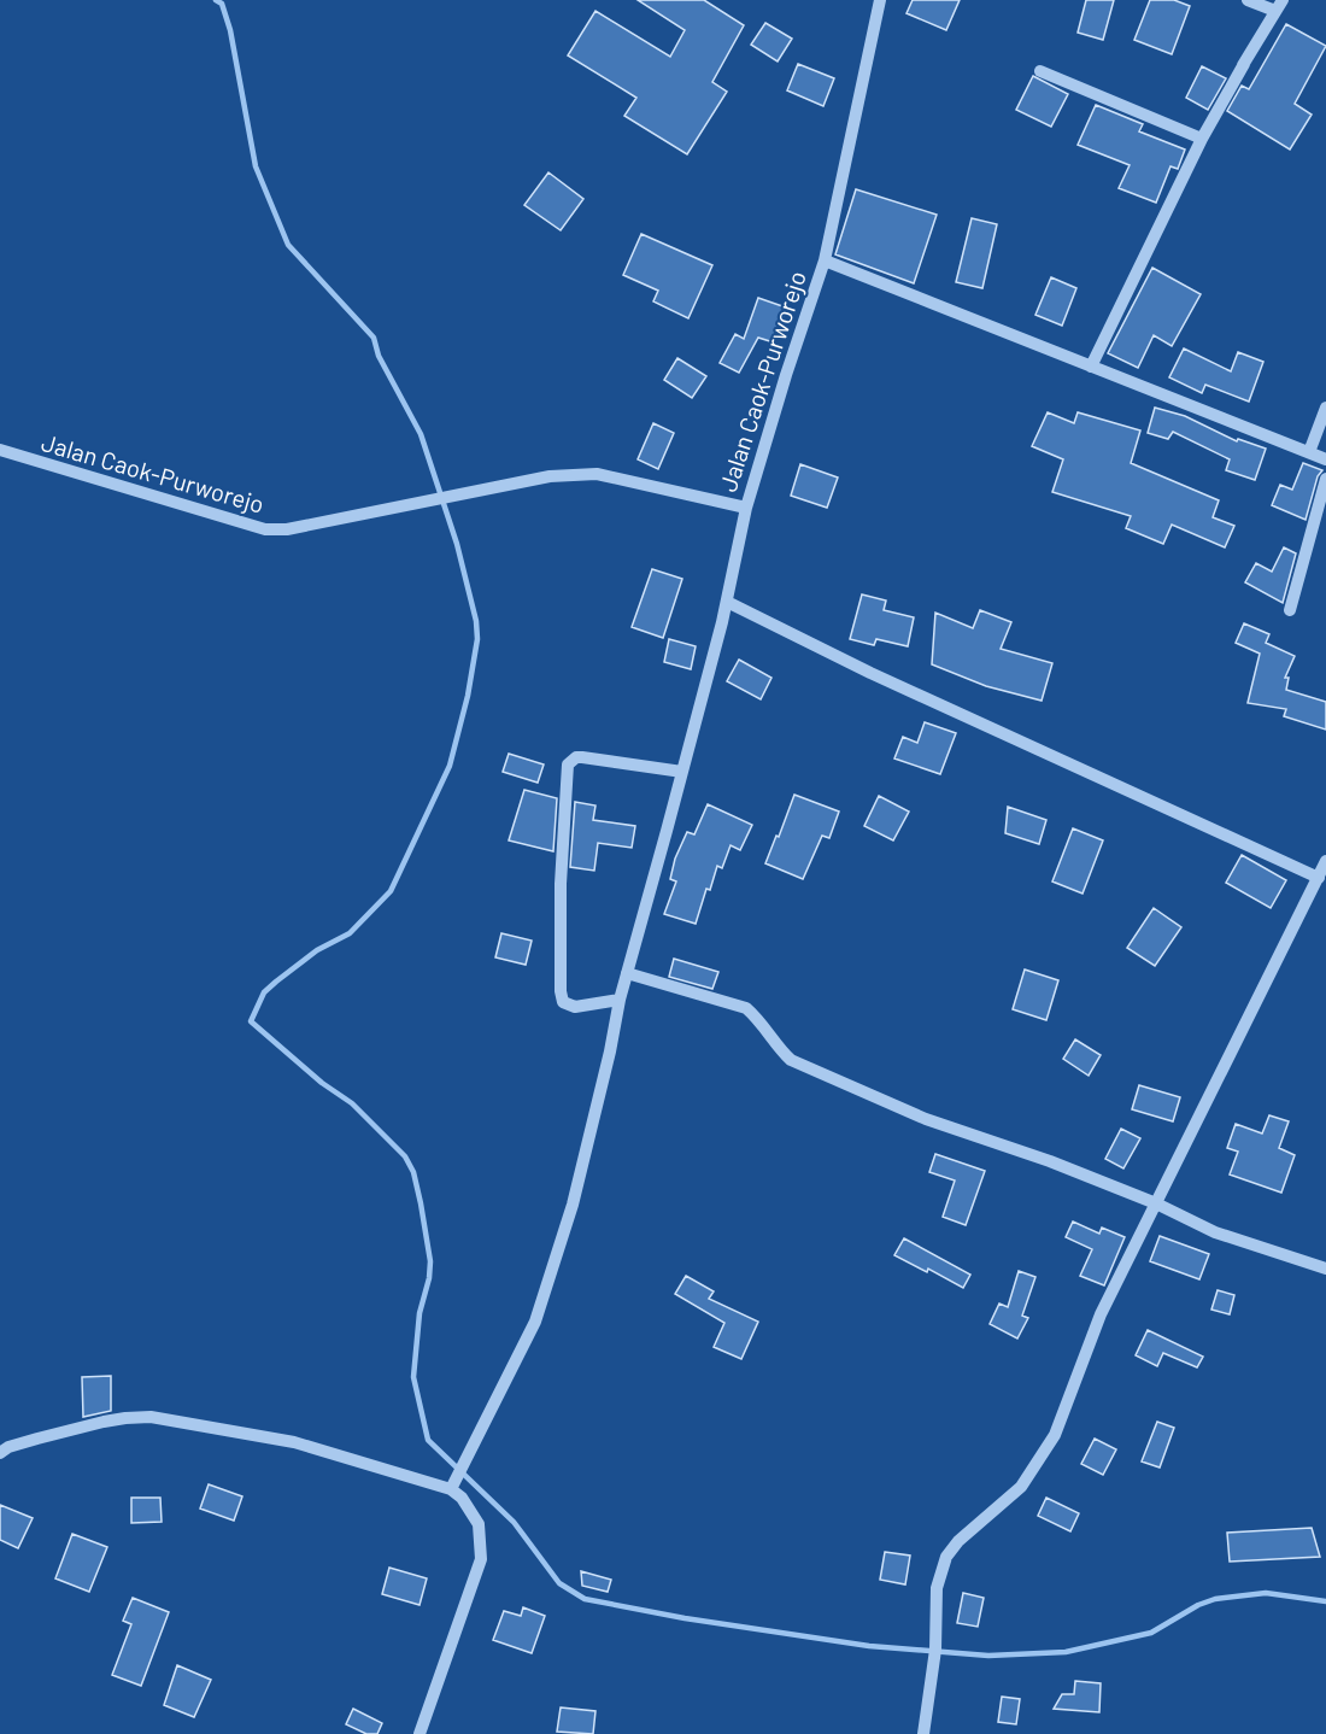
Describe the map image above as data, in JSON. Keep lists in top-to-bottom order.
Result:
{
  "streets": {
    "street": ["Jalan Caok-Purworejo"]
  }
}
